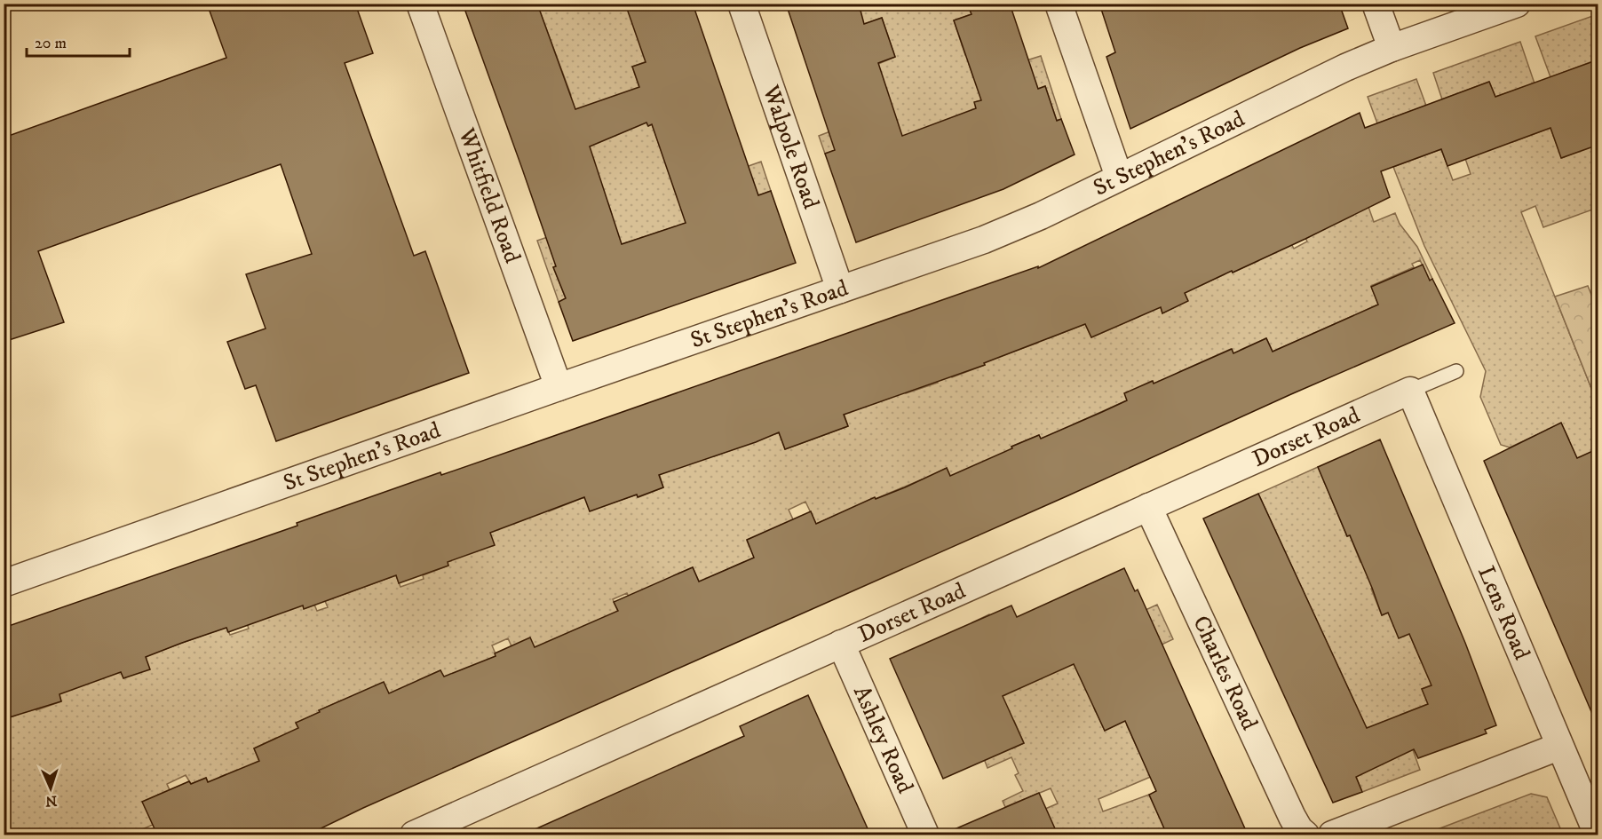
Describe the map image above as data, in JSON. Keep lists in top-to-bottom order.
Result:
{
  "streets": {
    "street": [
      "Walpole Road",
      "St Stephen's Road",
      "Whitfield Road",
      "Dorset Road",
      "Lens Road",
      "Charles Road",
      "Ashley Road"
    ]
  },
  "crossings": [
    ["Walpole Road", "St Stephen's Road"],
    ["St Stephen's Road", "Whitfield Road"],
    ["Dorset Road", "Lens Road"],
    ["Dorset Road", "Charles Road"],
    ["Dorset Road", "Ashley Road"]
  ],
  "scale_bar": "20 m",
  "north": "bottom"
}
